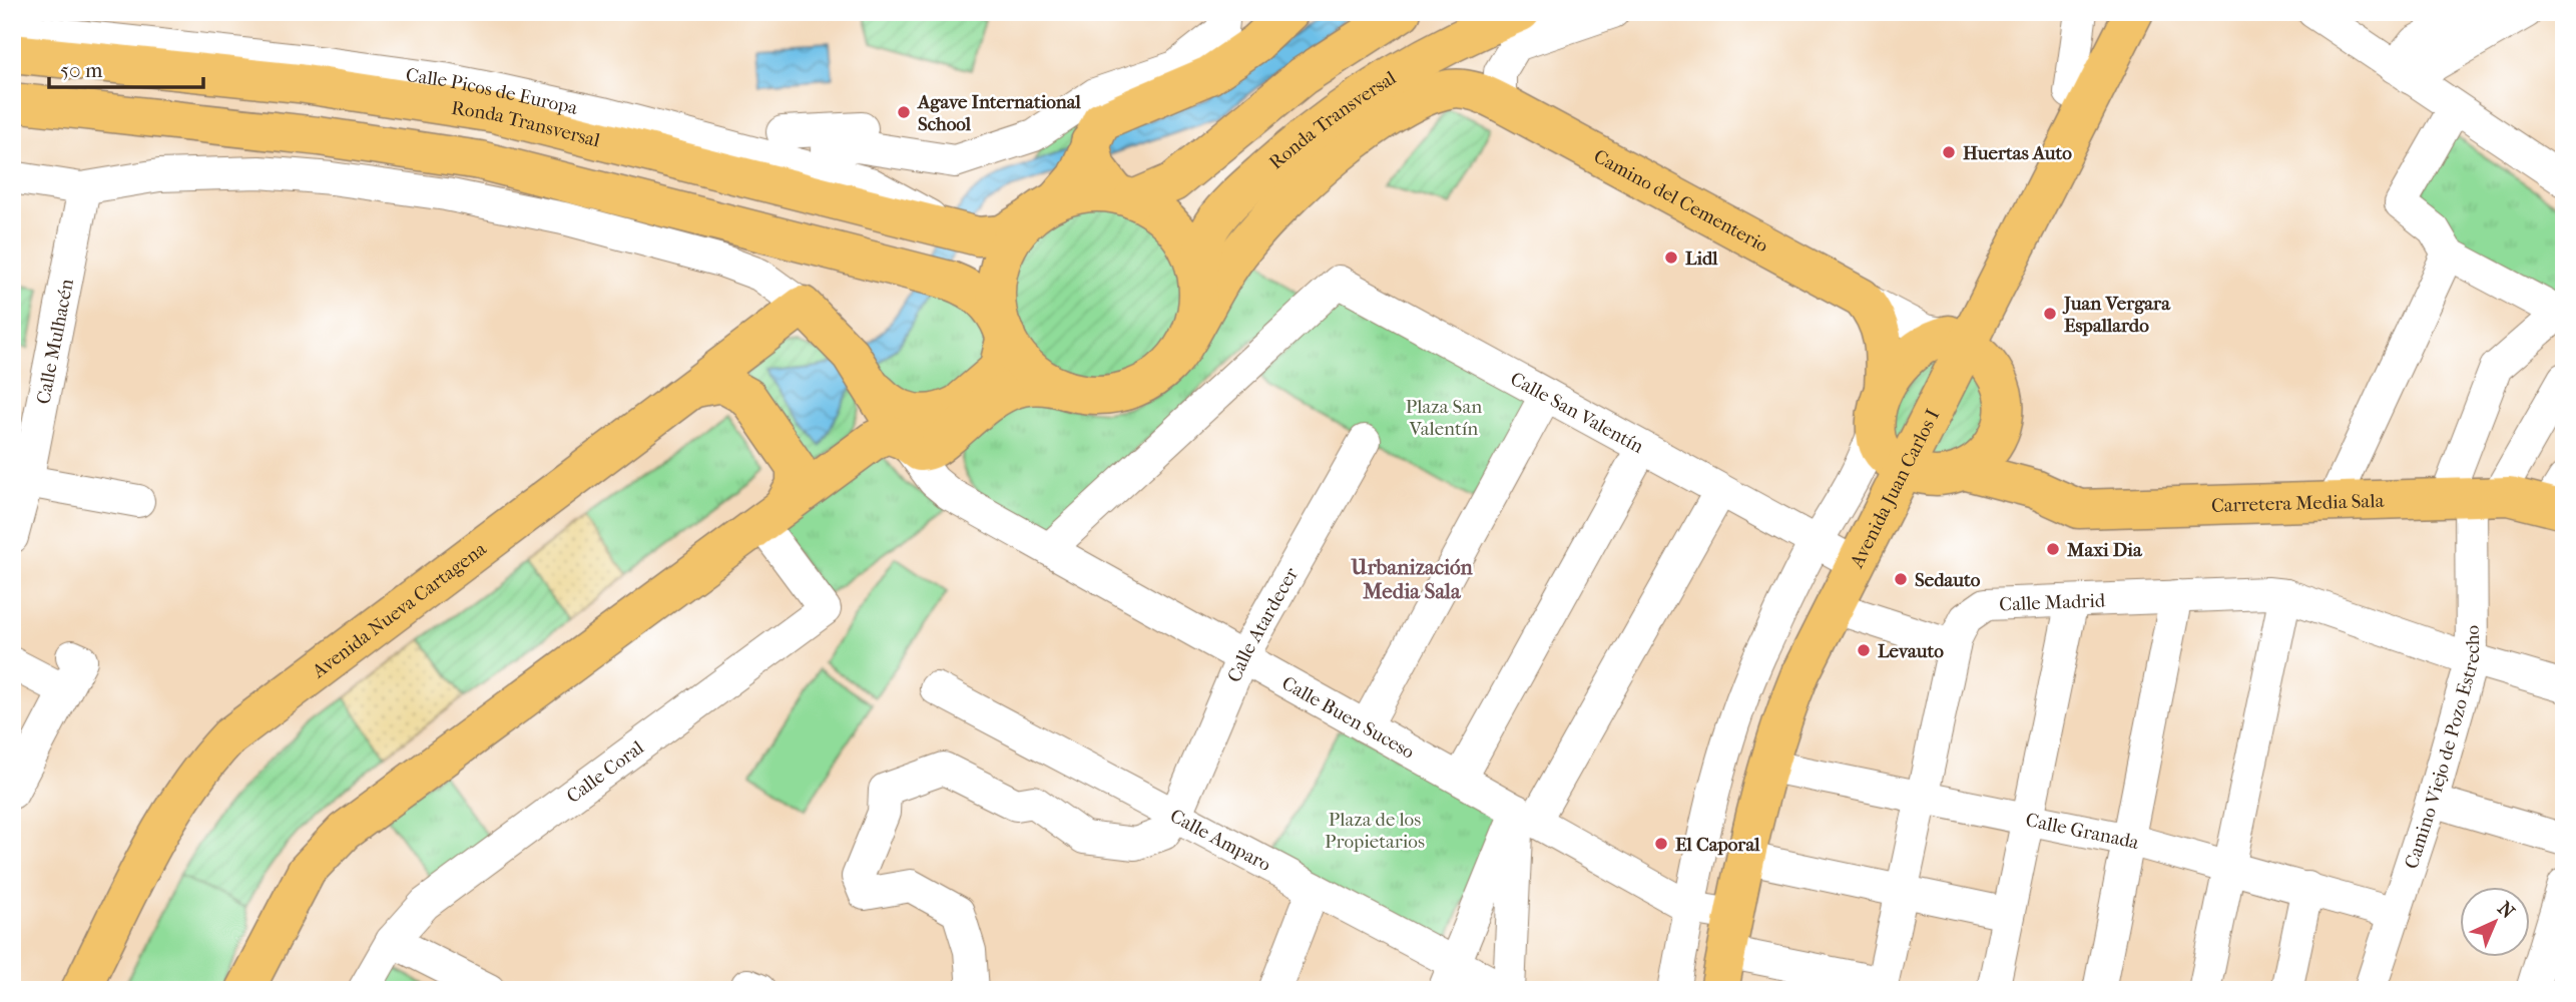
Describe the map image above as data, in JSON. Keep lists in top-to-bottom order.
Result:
{
  "streets": {
    "main road": [
      "Ronda Transversal",
      "Camino del Cementerio",
      "Avenida Juan Carlos I",
      "Carretera Media Sala",
      "Avenida Nueva Cartagena"
    ],
    "street": [
      "Calle Picos de Europa",
      "Calle Mulhacén",
      "Calle San Valentín",
      "Calle Madrid",
      "Calle Atardecer",
      "Calle Buen Suceso",
      "Camino Viejo de Pozo Estrecho",
      "Calle Coral",
      "Calle Granada",
      "Calle Amparo"
    ]
  },
  "crossings": [
    ["Calle Picos de Europa", "Ronda Transversal"],
    ["Camino del Cementerio", "Avenida Juan Carlos I"],
    ["Camino del Cementerio", "Carretera Media Sala"],
    ["Calle San Valentín", "Avenida Juan Carlos I"],
    ["Calle San Valentín", "Calle Buen Suceso"],
    ["Avenida Juan Carlos I", "Carretera Media Sala"],
    ["Avenida Juan Carlos I", "Calle Buen Suceso"],
    ["Avenida Juan Carlos I", "Calle Granada"],
    ["Carretera Media Sala", "Camino Viejo de Pozo Estrecho"],
    ["Calle Madrid", "Camino Viejo de Pozo Estrecho"],
    ["Calle Madrid", "Calle Granada"],
    ["Calle Atardecer", "Calle Buen Suceso"],
    ["Calle Atardecer", "Calle Amparo"],
    ["Camino Viejo de Pozo Estrecho", "Calle Granada"]
  ],
  "districts": ["Urbanización Media Sala"],
  "parks": ["Plaza San Valentín", "Plaza de los Propietarios"],
  "places": [
    "Agave International School",
    "Huertas Auto",
    "Lidl",
    "Juan Vergara Espallardo",
    "Maxi Dia",
    "Sedauto",
    "Levauto",
    "El Caporal"
  ],
  "scale_bar": "50 m",
  "north": "top right"
}
